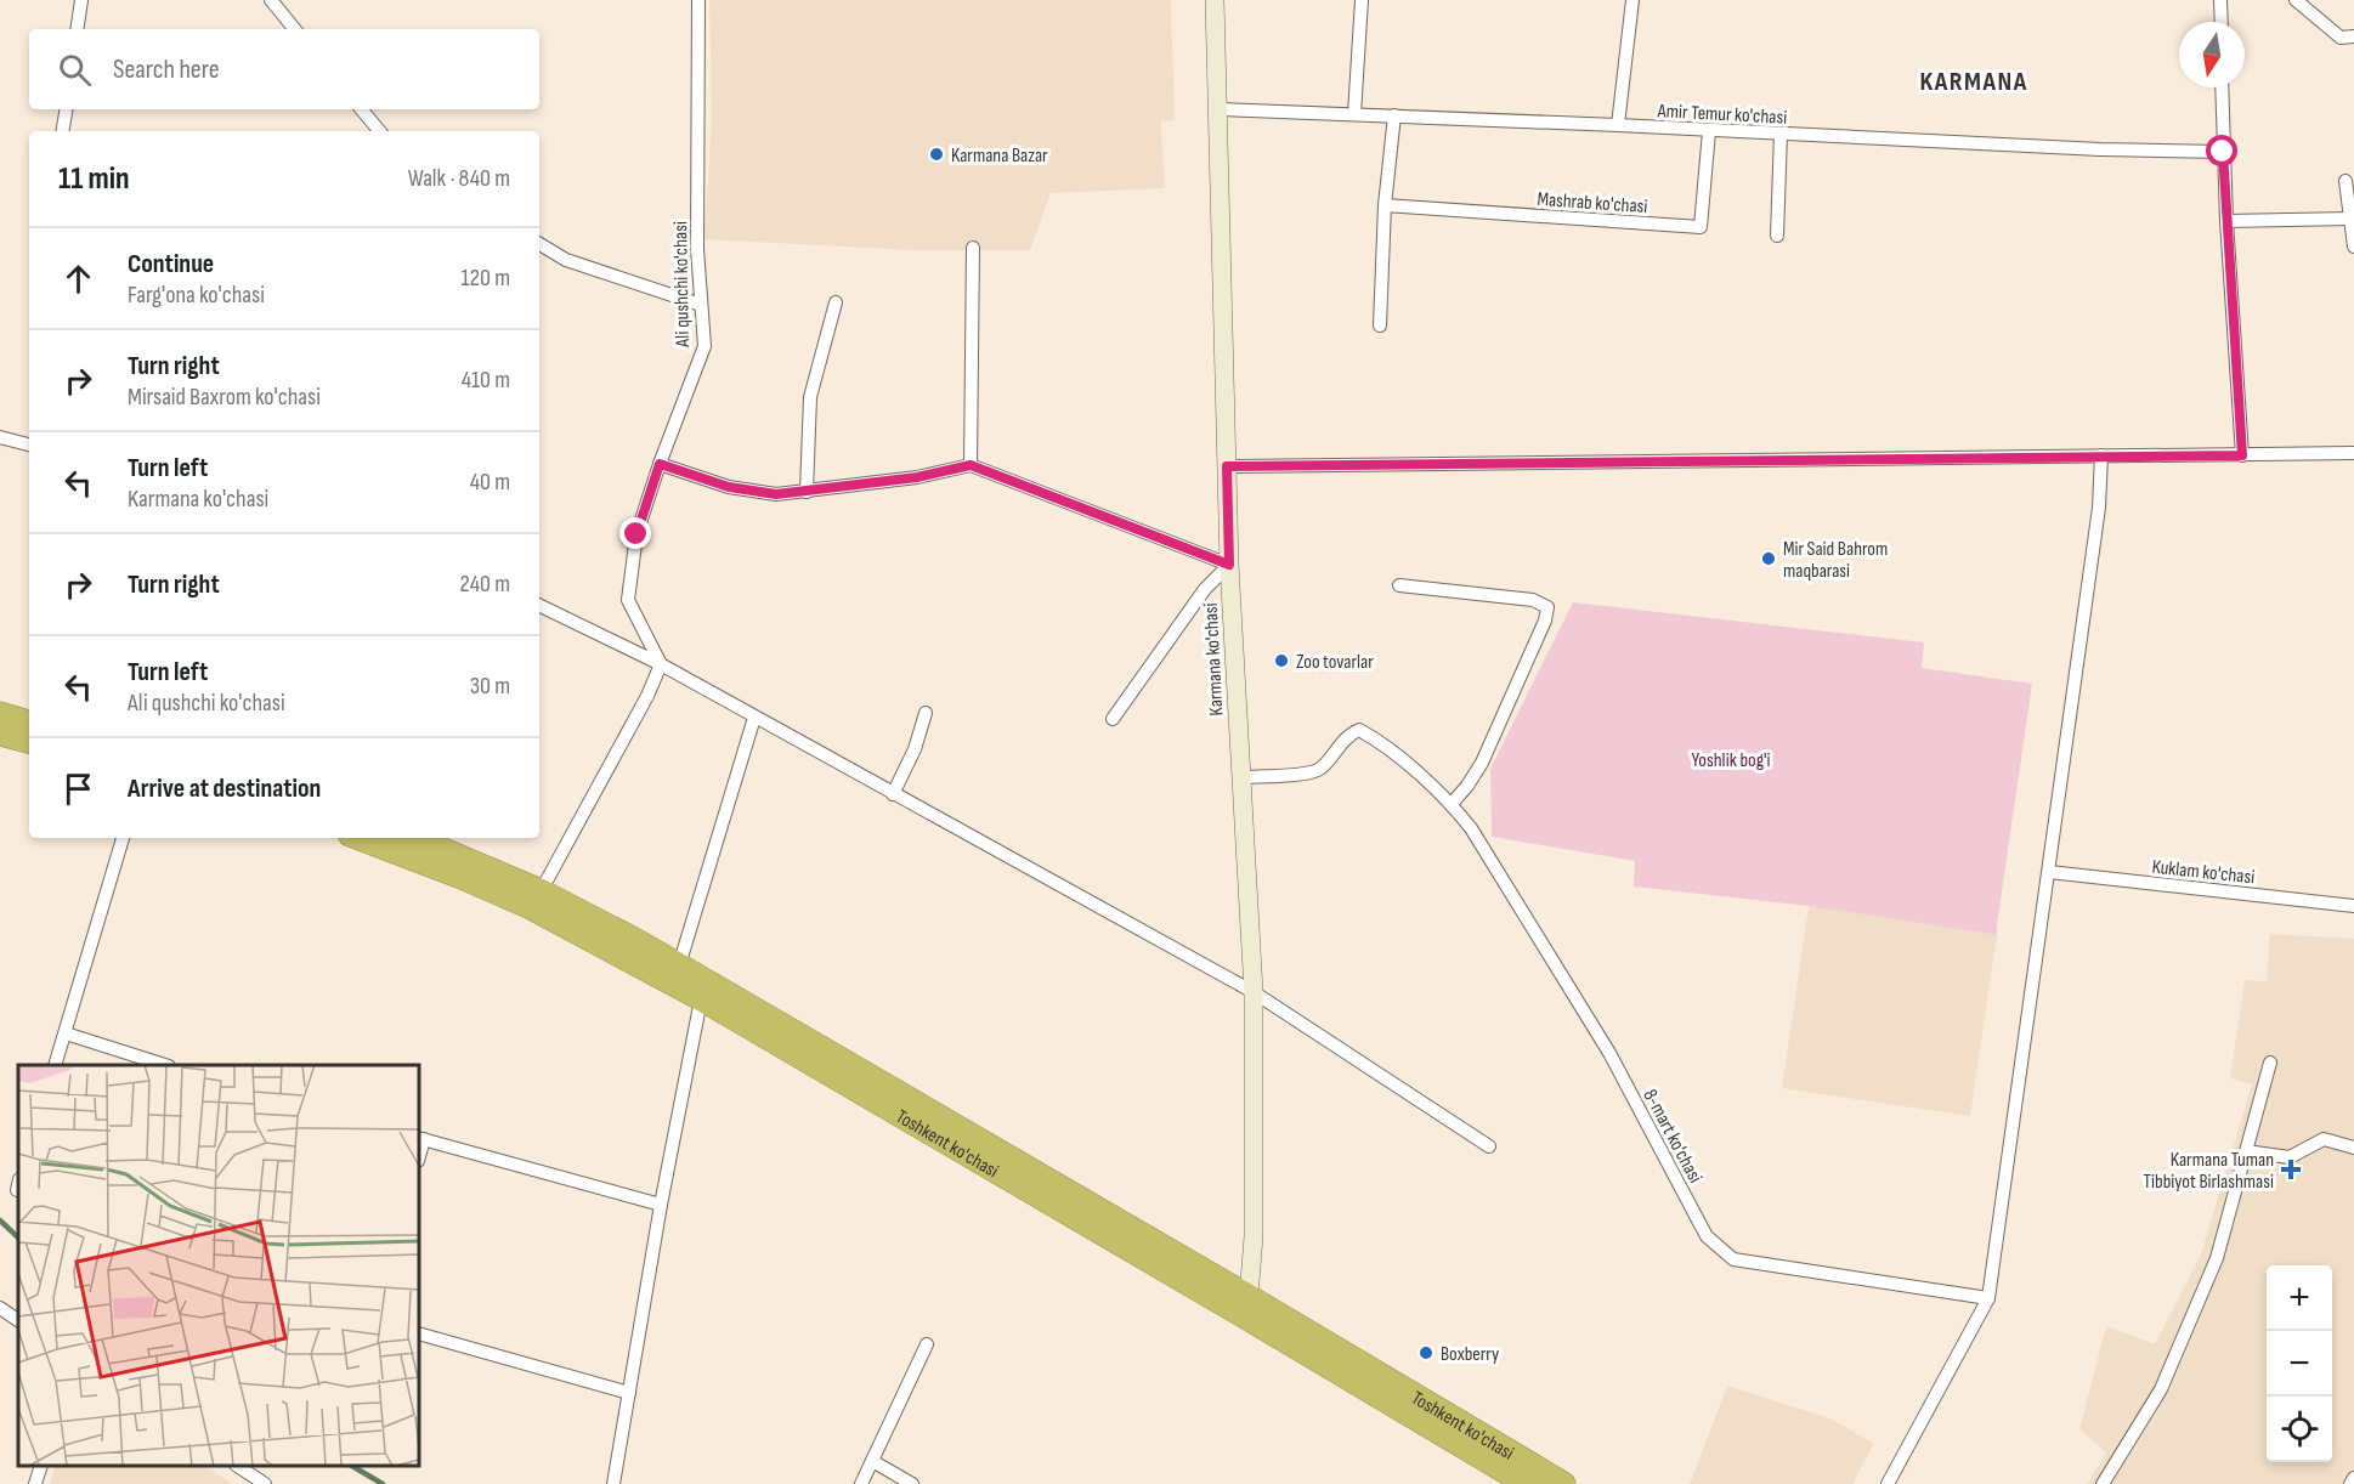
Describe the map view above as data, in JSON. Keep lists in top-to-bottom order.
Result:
{
  "streets": {
    "highway": ["Toshkent ko'chasi"],
    "main road": ["Karmana ko'chasi"],
    "street": [
      "Amir Temur ko'chasi",
      "Mashrab ko'chasi",
      "Ali qushchi ko'chasi",
      "Kuklam ko'chasi",
      "8-mart ko'chasi"
    ]
  },
  "crossings": [
    ["Amir Temur ko'chasi", "Mashrab ko'chasi"],
    ["Amir Temur ko'chasi", "Karmana ko'chasi"],
    ["Karmana ko'chasi", "8-mart ko'chasi"],
    ["Karmana ko'chasi", "Toshkent ko'chasi"]
  ],
  "districts": ["KARMANA"],
  "parks": ["Yoshlik bog'i"],
  "places": {
    "other": [
      "Karmana Bazar",
      "Mir Said Bahrom maqbarasi",
      "Zoo tovarlar",
      "Boxberry"
    ],
    "health": ["Karmana Tuman Tibbiyot Birlashmasi"]
  },
  "north": "bottom",
  "page": {
    "search": "Search here",
    "heading": ["11 min", "Walk · 840 m"],
    "list": [
      ["Continue", "Farg'ona ko'chasi", "120 m"],
      ["Turn right", "Mirsaid Baxrom ko'chasi", "410 m"],
      ["Turn left", "Karmana ko'chasi", "40 m"],
      ["Turn right", "240 m"],
      ["Turn left", "Ali qushchi ko'chasi", "30 m"],
      "Arrive at destination"
    ],
    "map_buttons": ["+", "−"]
  }
}
